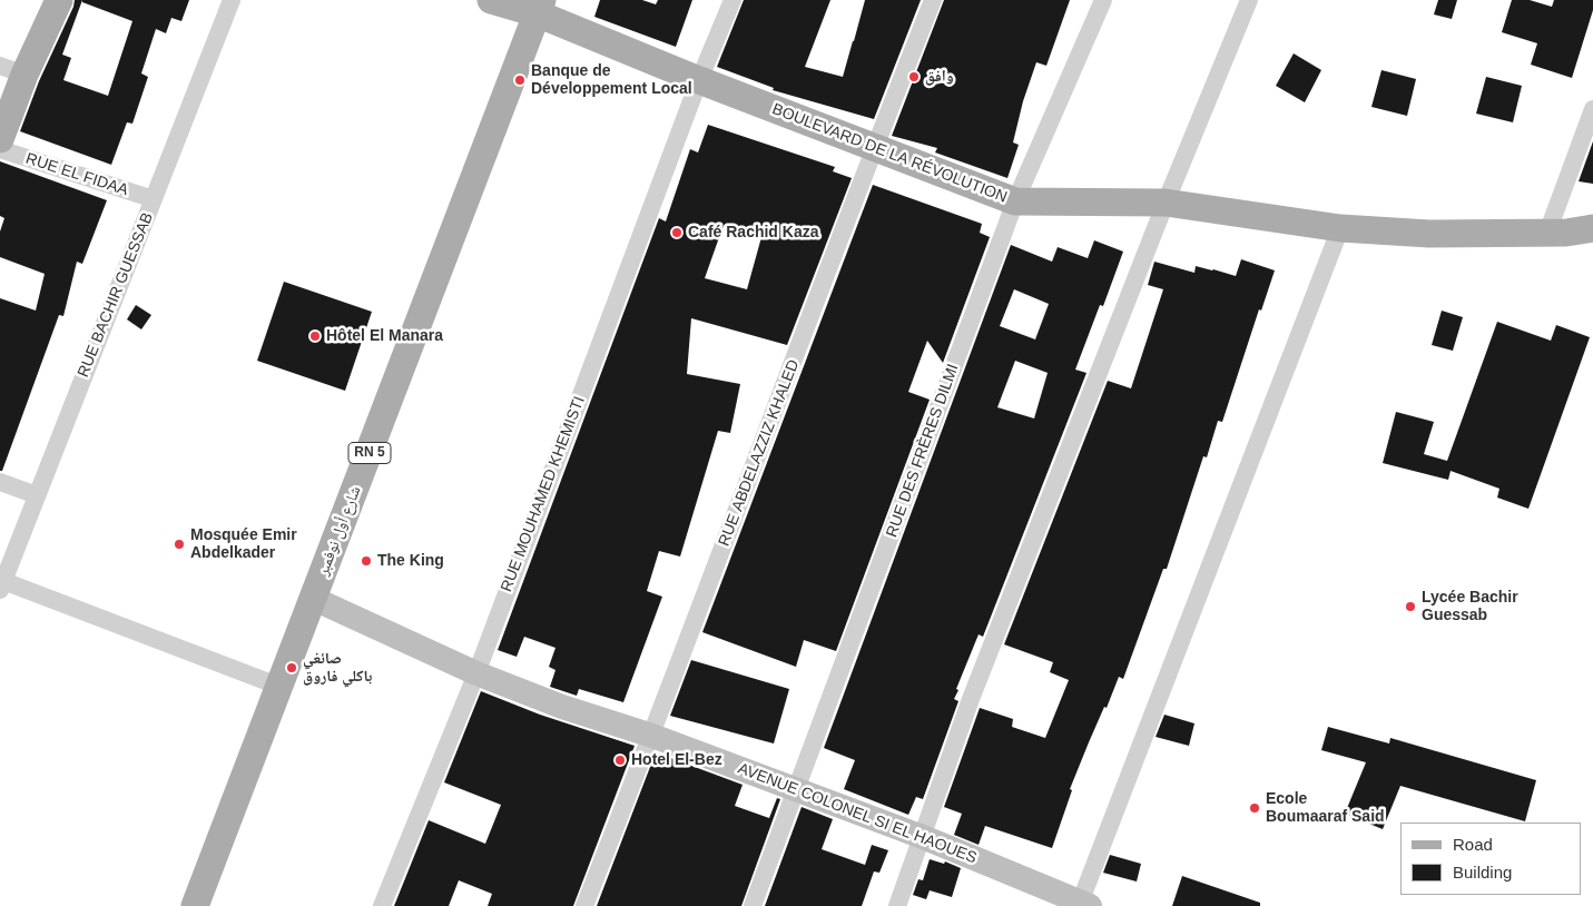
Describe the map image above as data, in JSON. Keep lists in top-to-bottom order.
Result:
{
  "streets": {
    "main road": [
      "BOULEVARD DE LA RÉVOLUTION",
      "RN 5",
      "شارع أول نوفمبر",
      "AVENUE COLONEL SI EL HAOUES"
    ],
    "street": [
      "RUE EL FIDAA",
      "RUE BACHIR GUESSAB",
      "RUE DES FRÈRES DILMI",
      "RUE ABDELAZZIZ KHALED",
      "RUE MOUHAMED KHEMISTI"
    ]
  },
  "crossings": [
    ["BOULEVARD DE LA RÉVOLUTION", "RUE DES FRÈRES DILMI"],
    ["BOULEVARD DE LA RÉVOLUTION", "RUE ABDELAZZIZ KHALED"],
    ["BOULEVARD DE LA RÉVOLUTION", "RUE MOUHAMED KHEMISTI"],
    ["BOULEVARD DE LA RÉVOLUTION", "شارع أول نوفمبر"],
    ["RUE EL FIDAA", "RUE BACHIR GUESSAB"],
    ["RUE DES FRÈRES DILMI", "AVENUE COLONEL SI EL HAOUES"],
    ["RUE ABDELAZZIZ KHALED", "AVENUE COLONEL SI EL HAOUES"],
    ["RUE MOUHAMED KHEMISTI", "AVENUE COLONEL SI EL HAOUES"],
    ["شارع أول نوفمبر", "AVENUE COLONEL SI EL HAOUES"]
  ],
  "places": [
    "وافق",
    "Banque de Développement Local",
    "Café Rachid Kaza",
    "Hôtel El Manara",
    "Mosquée Emir Abdelkader",
    "The King",
    "Lycée Bachir Guessab",
    "صائغي باكلي فاروق",
    "Hotel El-Bez",
    "Ecole Boumaaraf Said"
  ],
  "legend": ["Road", "Building"]
}
